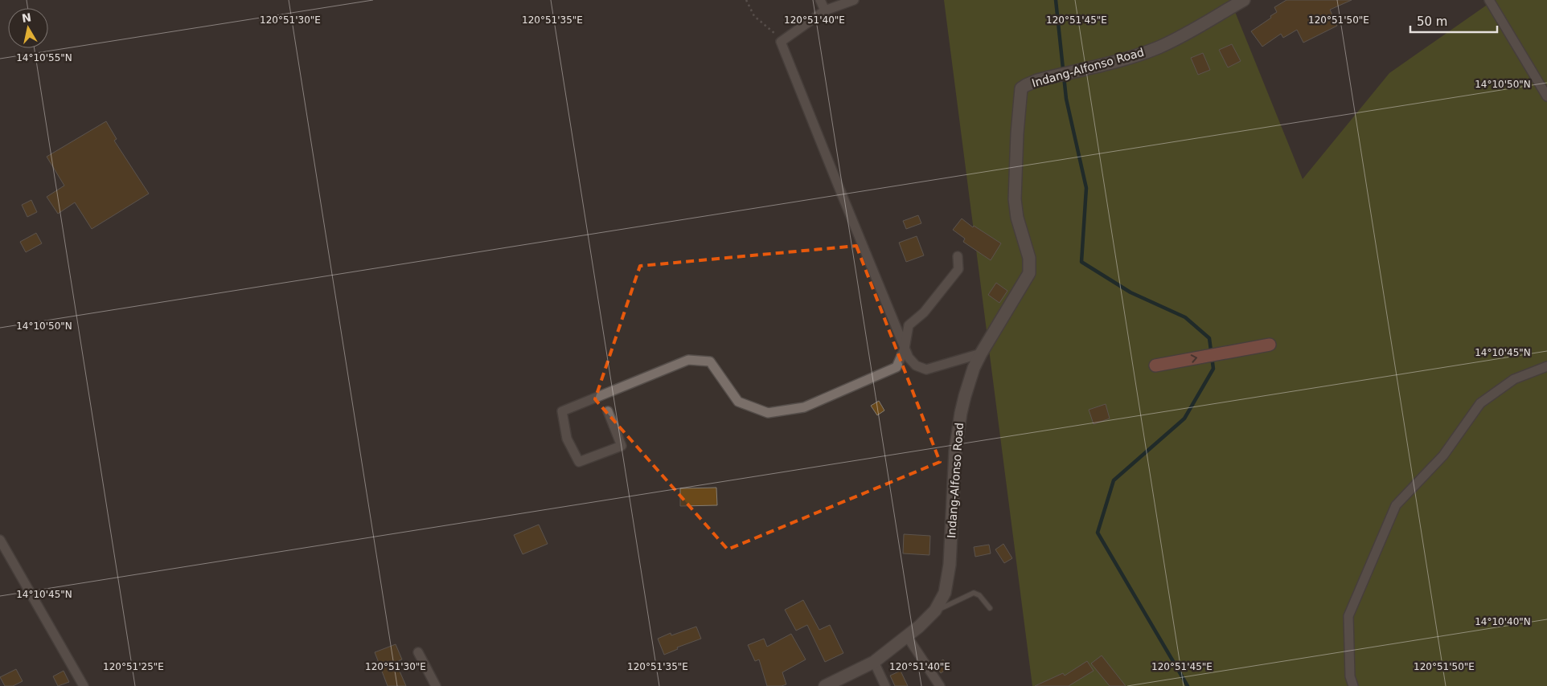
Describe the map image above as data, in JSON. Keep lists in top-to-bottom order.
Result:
{
  "streets": {
    "main road": ["Indang-Alfonso Road"]
  },
  "scale_bar": "50 m",
  "north": "top",
  "coordinates": [
    "120°51'30\"E",
    "120°51'35\"E",
    "120°51'40\"E",
    "120°51'45\"E",
    "120°51'50\"E",
    "14°10'55\"N",
    "14°10'50\"N",
    "14°10'45\"N",
    "14°10'40\"N",
    "120°51'25\"E"
  ]
}
